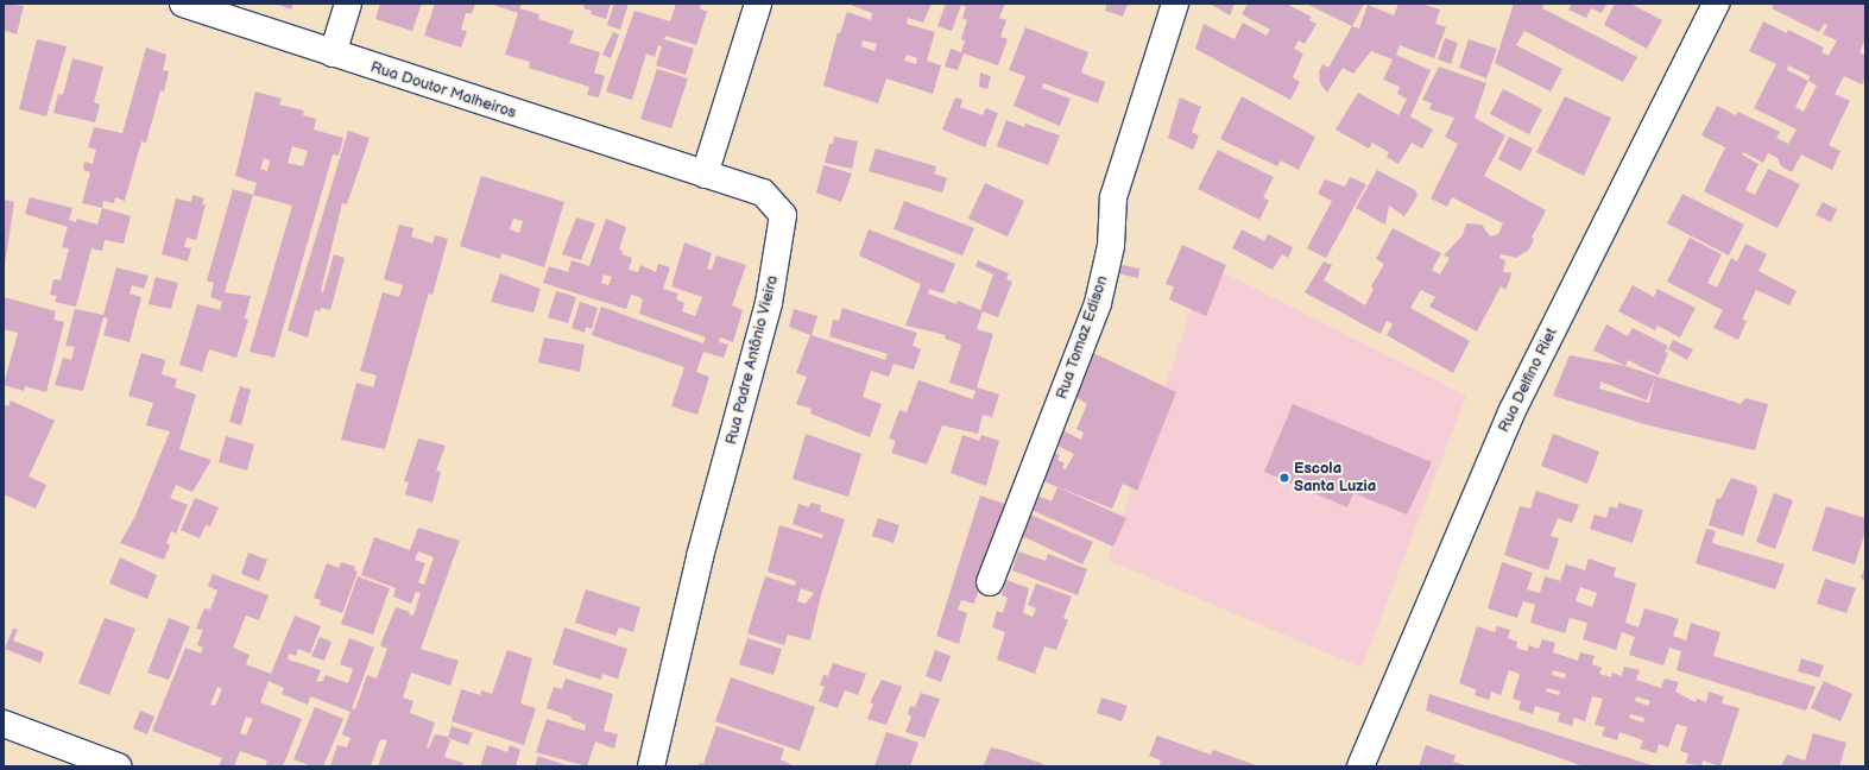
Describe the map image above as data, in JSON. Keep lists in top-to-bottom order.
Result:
{
  "streets": {
    "street": [
      "Rua Doutor Malheiros",
      "Rua Tomaz Edison",
      "Rua Padre Antônio Vieira",
      "Rua Delfino Riet"
    ]
  },
  "crossings": [
    ["Rua Doutor Malheiros", "Rua Padre Antônio Vieira"]
  ],
  "places": ["Escola Santa Luzia"]
}
